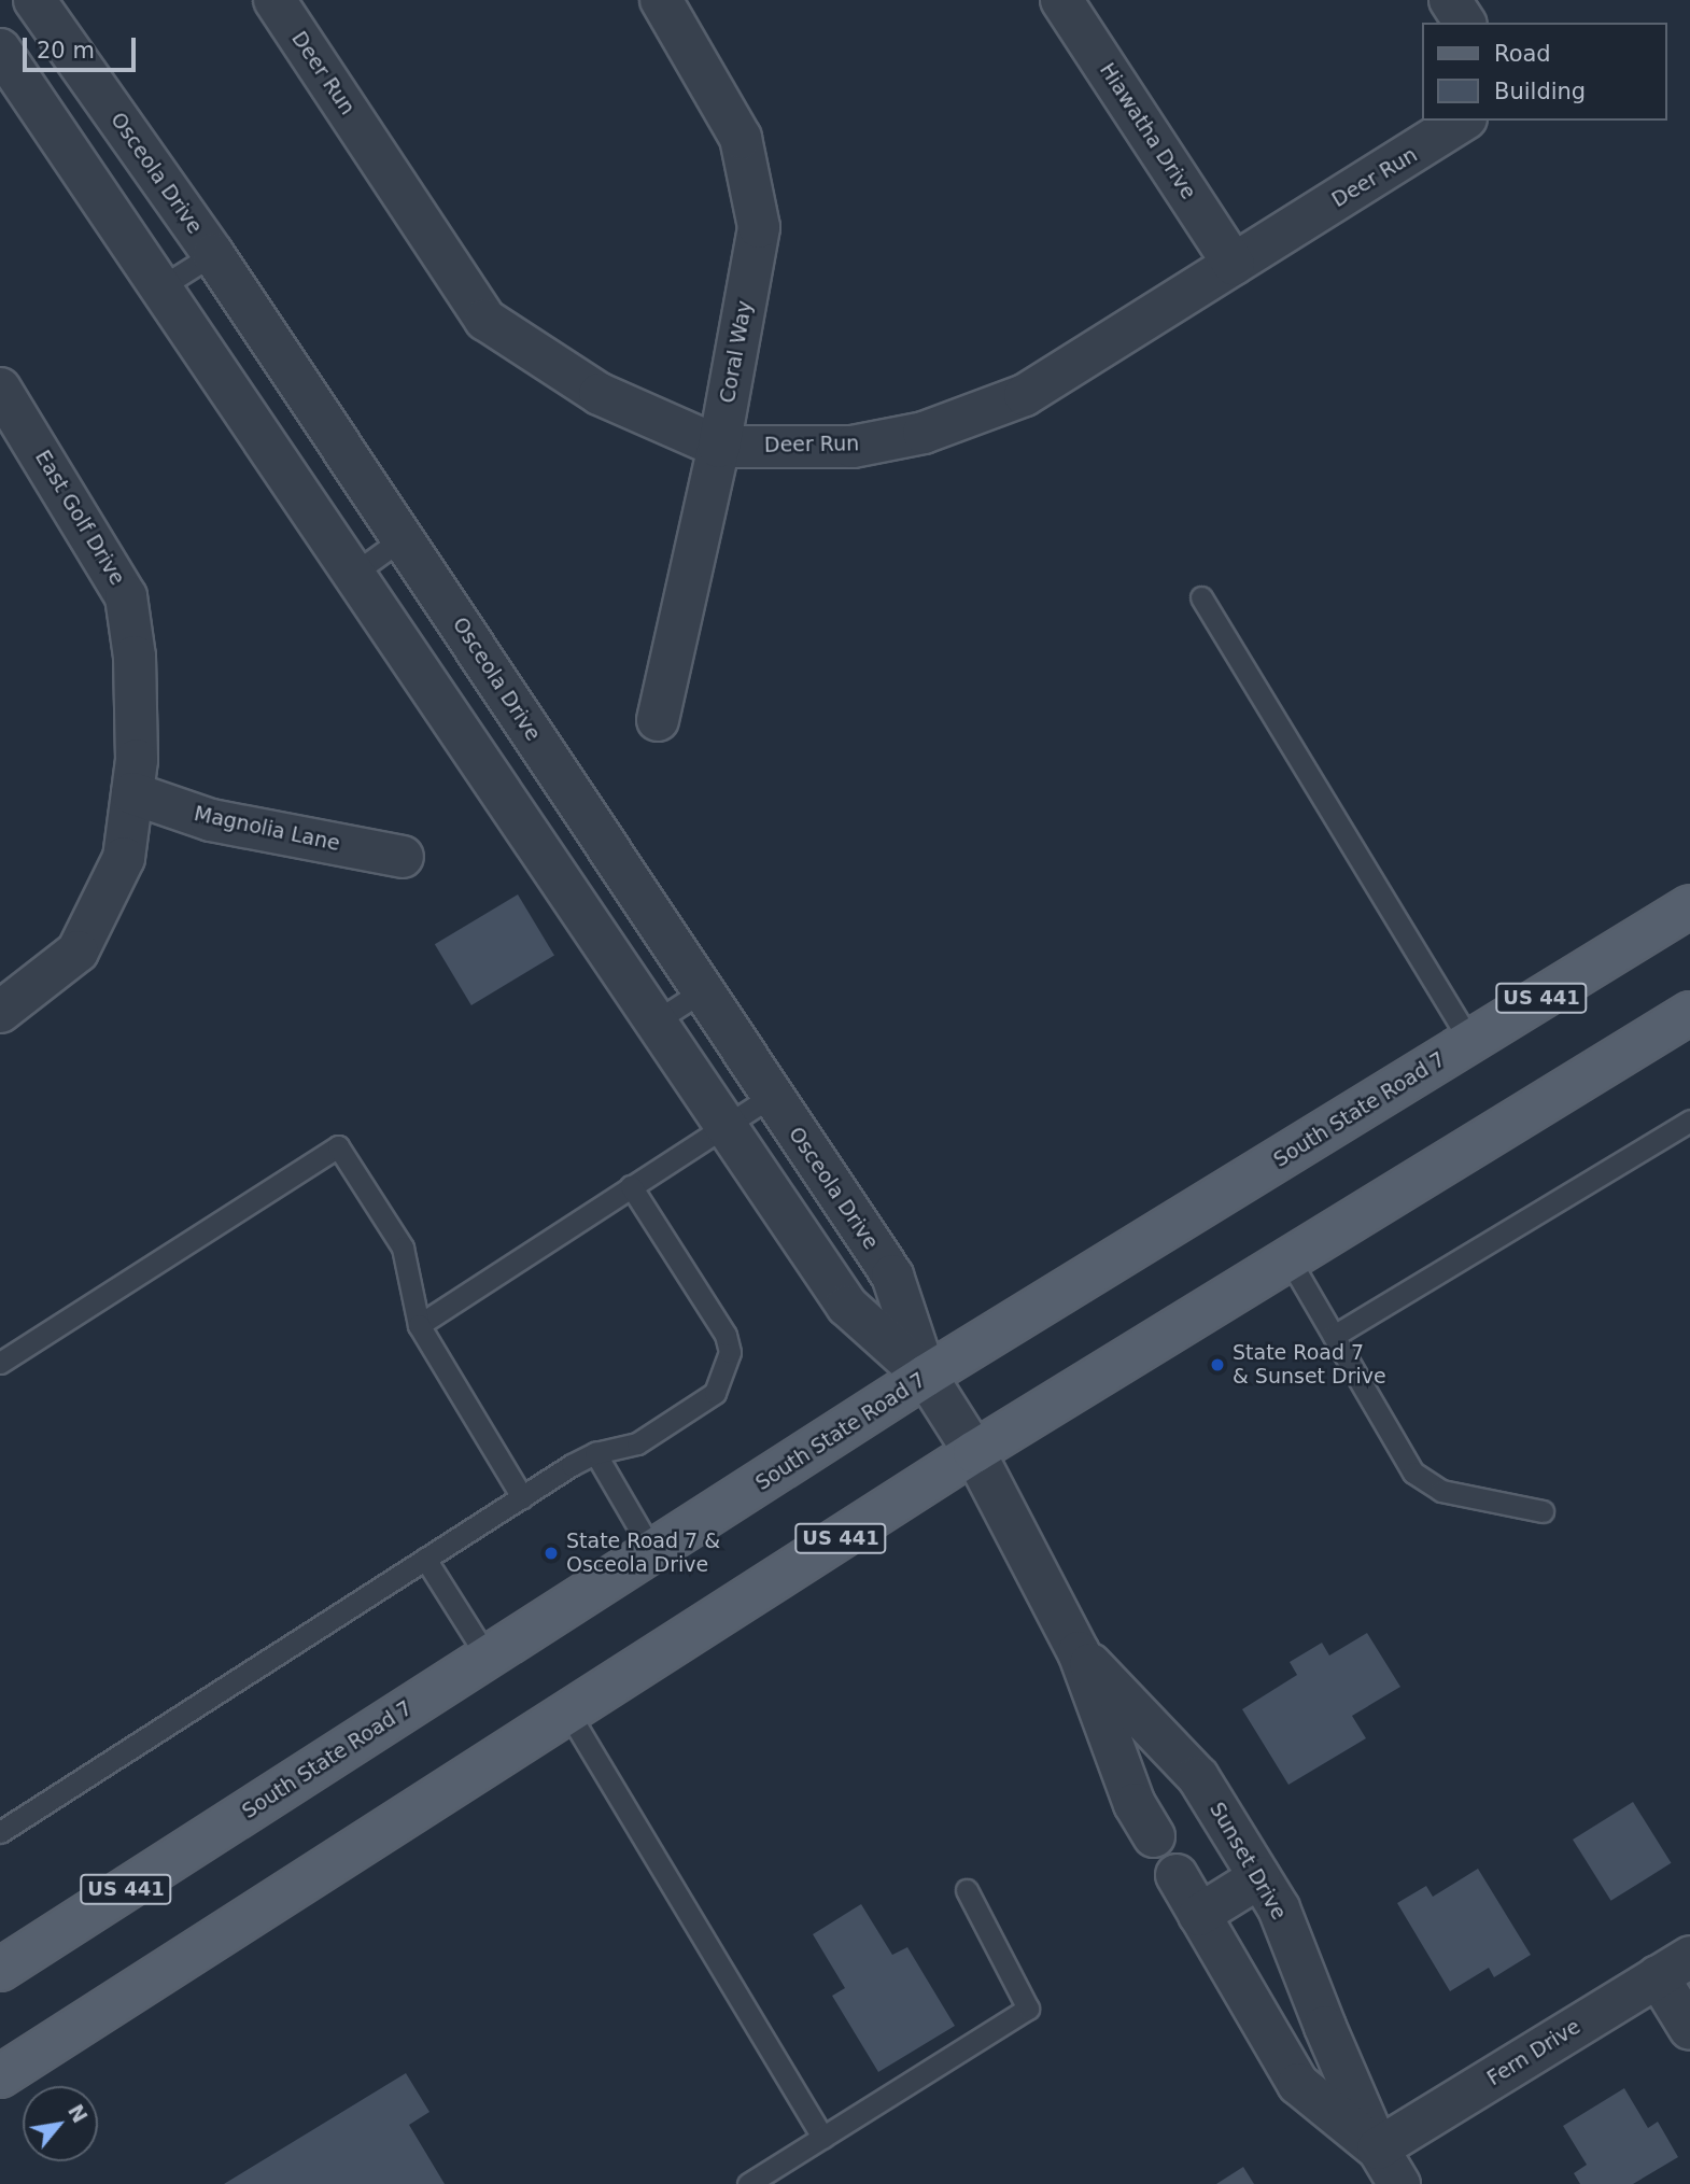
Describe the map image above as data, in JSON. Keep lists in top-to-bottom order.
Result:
{
  "streets": {
    "main road": ["US 441", "South State Road 7"],
    "street": [
      "Deer Run",
      "Hiawatha Drive",
      "Osceola Drive",
      "Coral Way",
      "East Golf Drive",
      "Magnolia Lane",
      "Sunset Drive",
      "Fern Drive"
    ]
  },
  "crossings": [
    ["Deer Run", "Hiawatha Drive"],
    ["Deer Run", "Coral Way"],
    ["Osceola Drive", "US 441"],
    ["Osceola Drive", "South State Road 7"],
    ["Osceola Drive", "Sunset Drive"],
    ["East Golf Drive", "Magnolia Lane"],
    ["US 441", "Sunset Drive"],
    ["Sunset Drive", "Fern Drive"]
  ],
  "places": ["State Road 7 & Sunset Drive", "State Road 7 & Osceola Drive"],
  "legend": ["Road", "Building"],
  "scale_bar": "20 m",
  "north": "top right"
}
